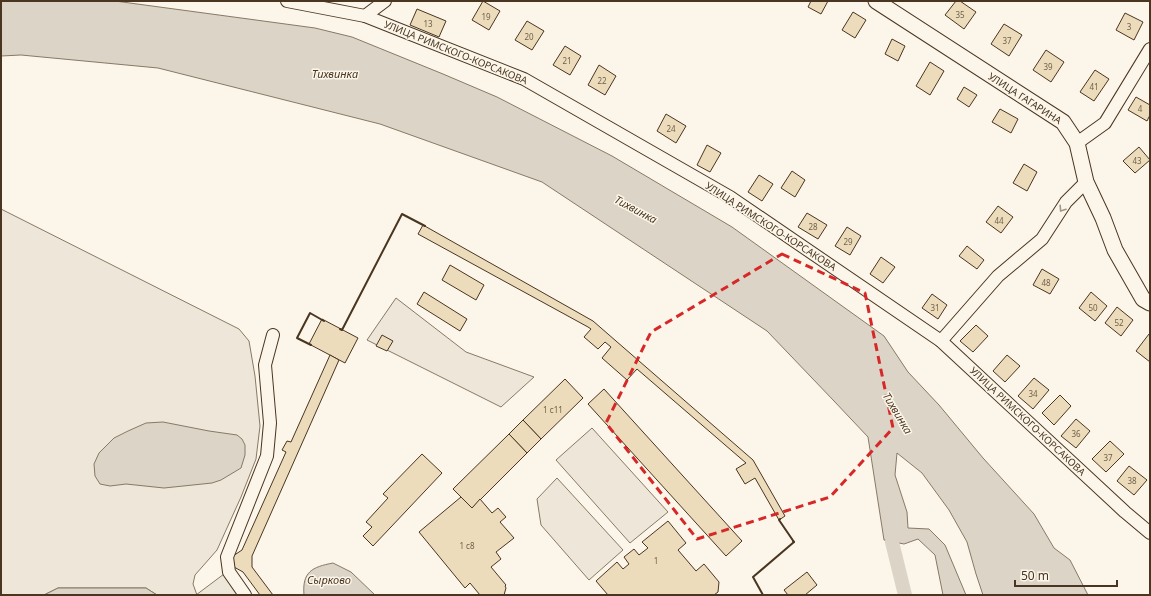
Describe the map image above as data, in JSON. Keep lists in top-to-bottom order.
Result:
{
  "streets": {
    "street": ["УЛИЦА РИМСКОГО-КОРСАКОВА", "УЛИЦА ГАГАРИНА"]
  },
  "water": ["Тихвинка", "Сырково"],
  "house_numbers": [
    "35",
    "19",
    "13",
    "3",
    "20",
    "37",
    "21",
    "39",
    "22",
    "41",
    "4",
    "24",
    "43",
    "44",
    "28",
    "29",
    "48",
    "31",
    "50",
    "52",
    "34",
    "1 с11",
    "36",
    "37",
    "38",
    "1 с8",
    "1"
  ],
  "scale_bar": "50 m"
}
